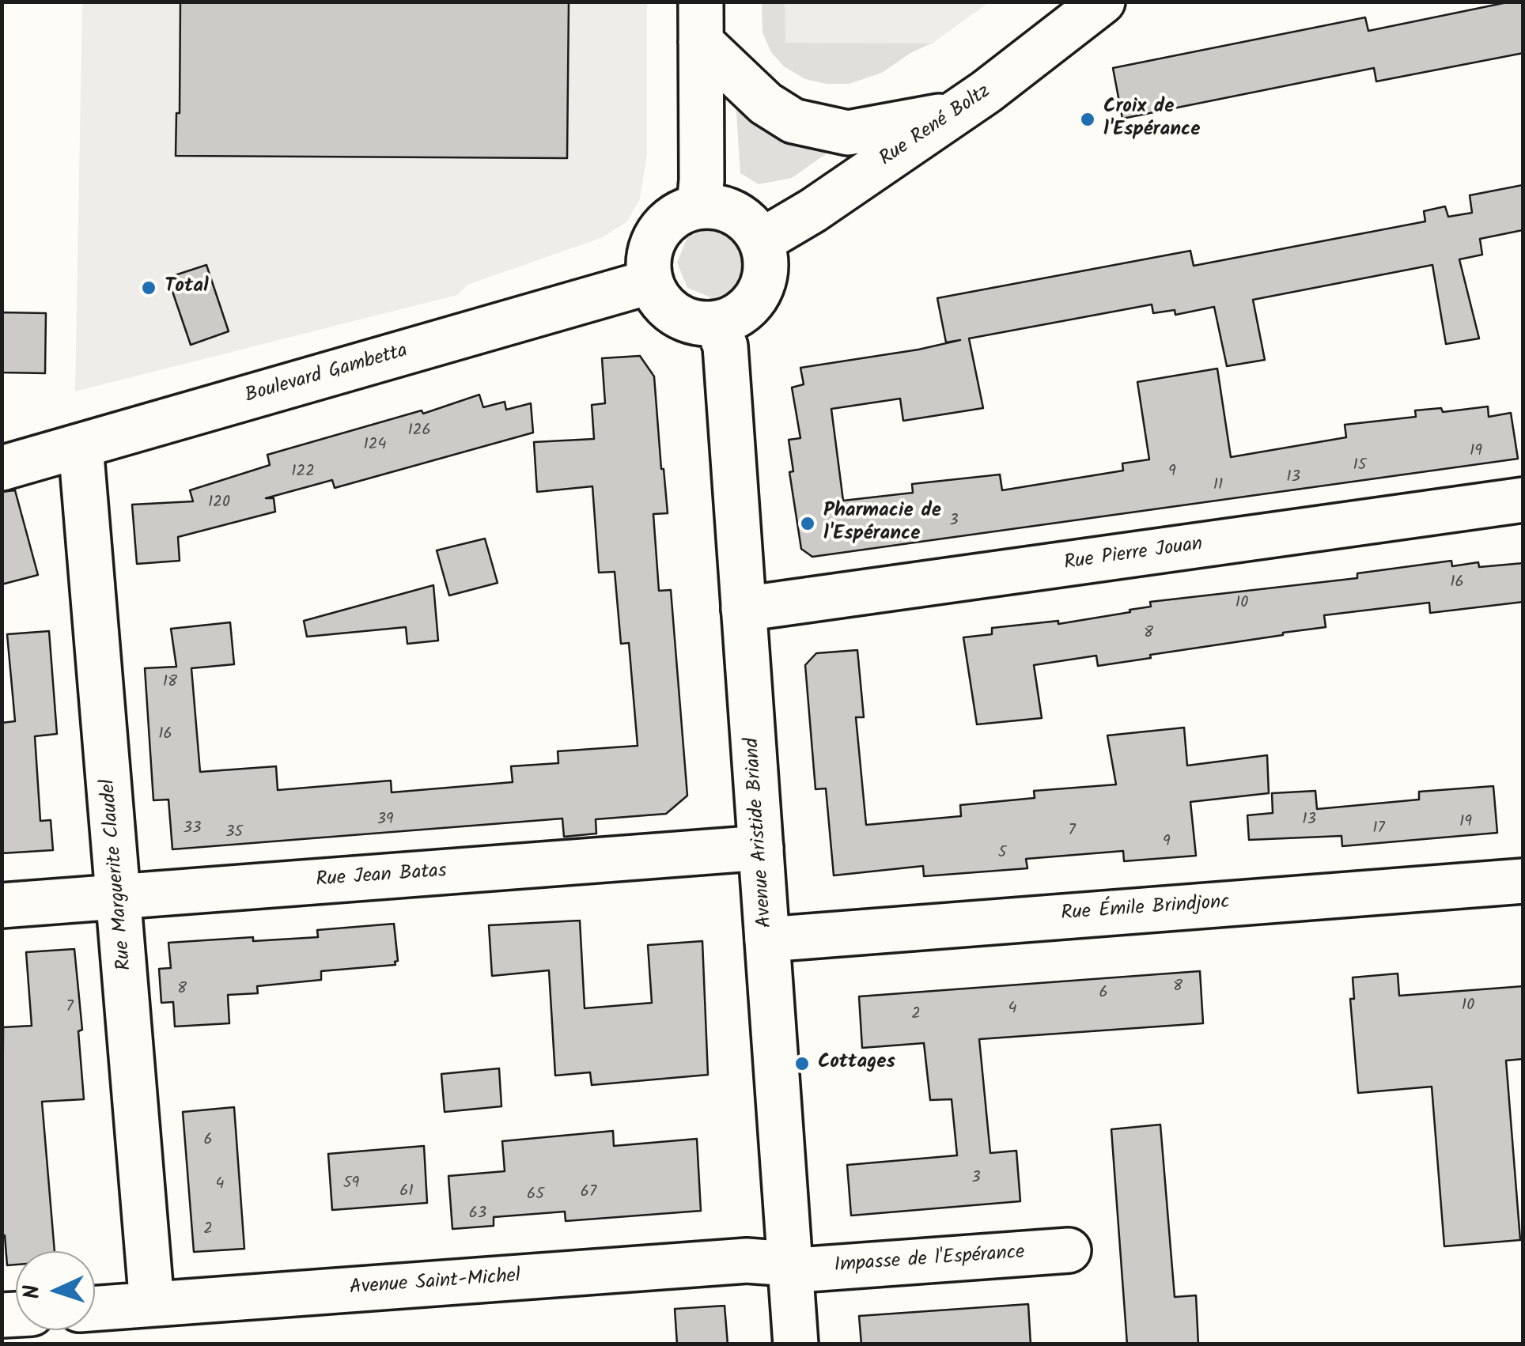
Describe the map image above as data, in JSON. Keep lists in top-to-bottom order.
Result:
{
  "streets": {
    "street": [
      "Rue René Boltz",
      "Boulevard Gambetta",
      "Rue Pierre Jouan",
      "Avenue Aristide Briand",
      "Rue Marguerite Claudel",
      "Rue Jean Batas",
      "Rue Émile Brindjonc",
      "Impasse de l'Espérance",
      "Avenue Saint-Michel"
    ]
  },
  "crossings": [
    ["Rue René Boltz", "Boulevard Gambetta"],
    ["Rue René Boltz", "Avenue Aristide Briand"],
    ["Boulevard Gambetta", "Avenue Aristide Briand"],
    ["Boulevard Gambetta", "Rue Marguerite Claudel"],
    ["Rue Pierre Jouan", "Avenue Aristide Briand"],
    ["Avenue Aristide Briand", "Rue Jean Batas"],
    ["Avenue Aristide Briand", "Rue Émile Brindjonc"],
    ["Avenue Aristide Briand", "Impasse de l'Espérance"],
    ["Avenue Aristide Briand", "Avenue Saint-Michel"],
    ["Rue Marguerite Claudel", "Rue Jean Batas"],
    ["Rue Marguerite Claudel", "Avenue Saint-Michel"],
    ["Impasse de l'Espérance", "Avenue Saint-Michel"]
  ],
  "places": [
    "Croix de l'Espérance",
    "Total",
    "Pharmacie de l'Espérance",
    "Cottages"
  ],
  "house_numbers": [
    "126",
    "124",
    "19",
    "15",
    "122",
    "9",
    "13",
    "11",
    "120",
    "3",
    "16",
    "10",
    "8",
    "18",
    "16",
    "39",
    "13",
    "19",
    "33",
    "17",
    "7",
    "35",
    "9",
    "5",
    "8",
    "8",
    "6",
    "10",
    "7",
    "4",
    "2",
    "6",
    "3",
    "59",
    "4",
    "61",
    "67",
    "65",
    "63",
    "2"
  ],
  "north": "left"
}
